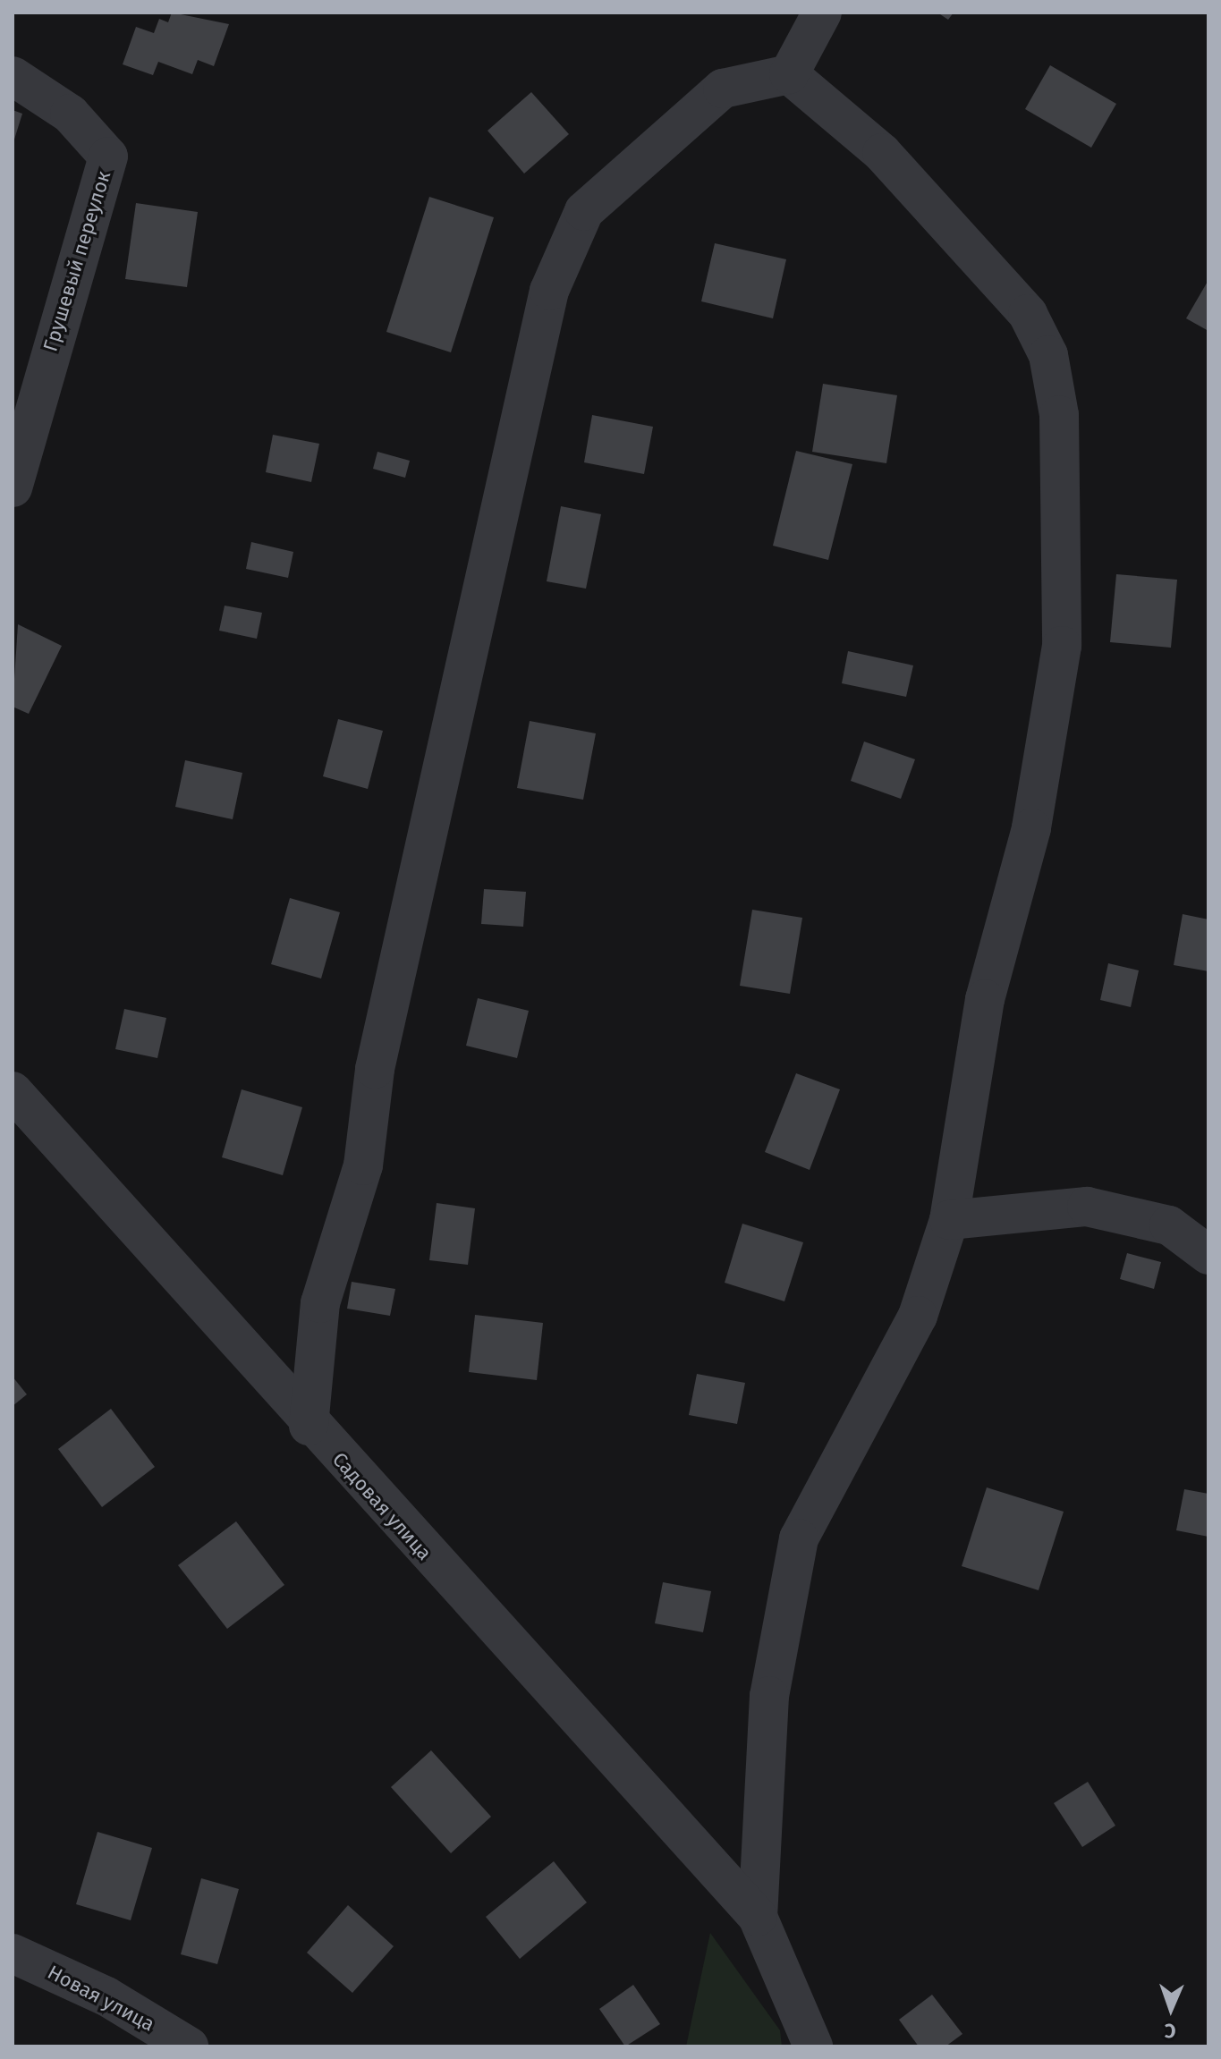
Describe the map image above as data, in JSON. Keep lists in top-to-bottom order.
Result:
{
  "streets": {
    "street": ["Грушевый переулок", "Садовая улица", "Новая улица"]
  },
  "north": "bottom"
}
